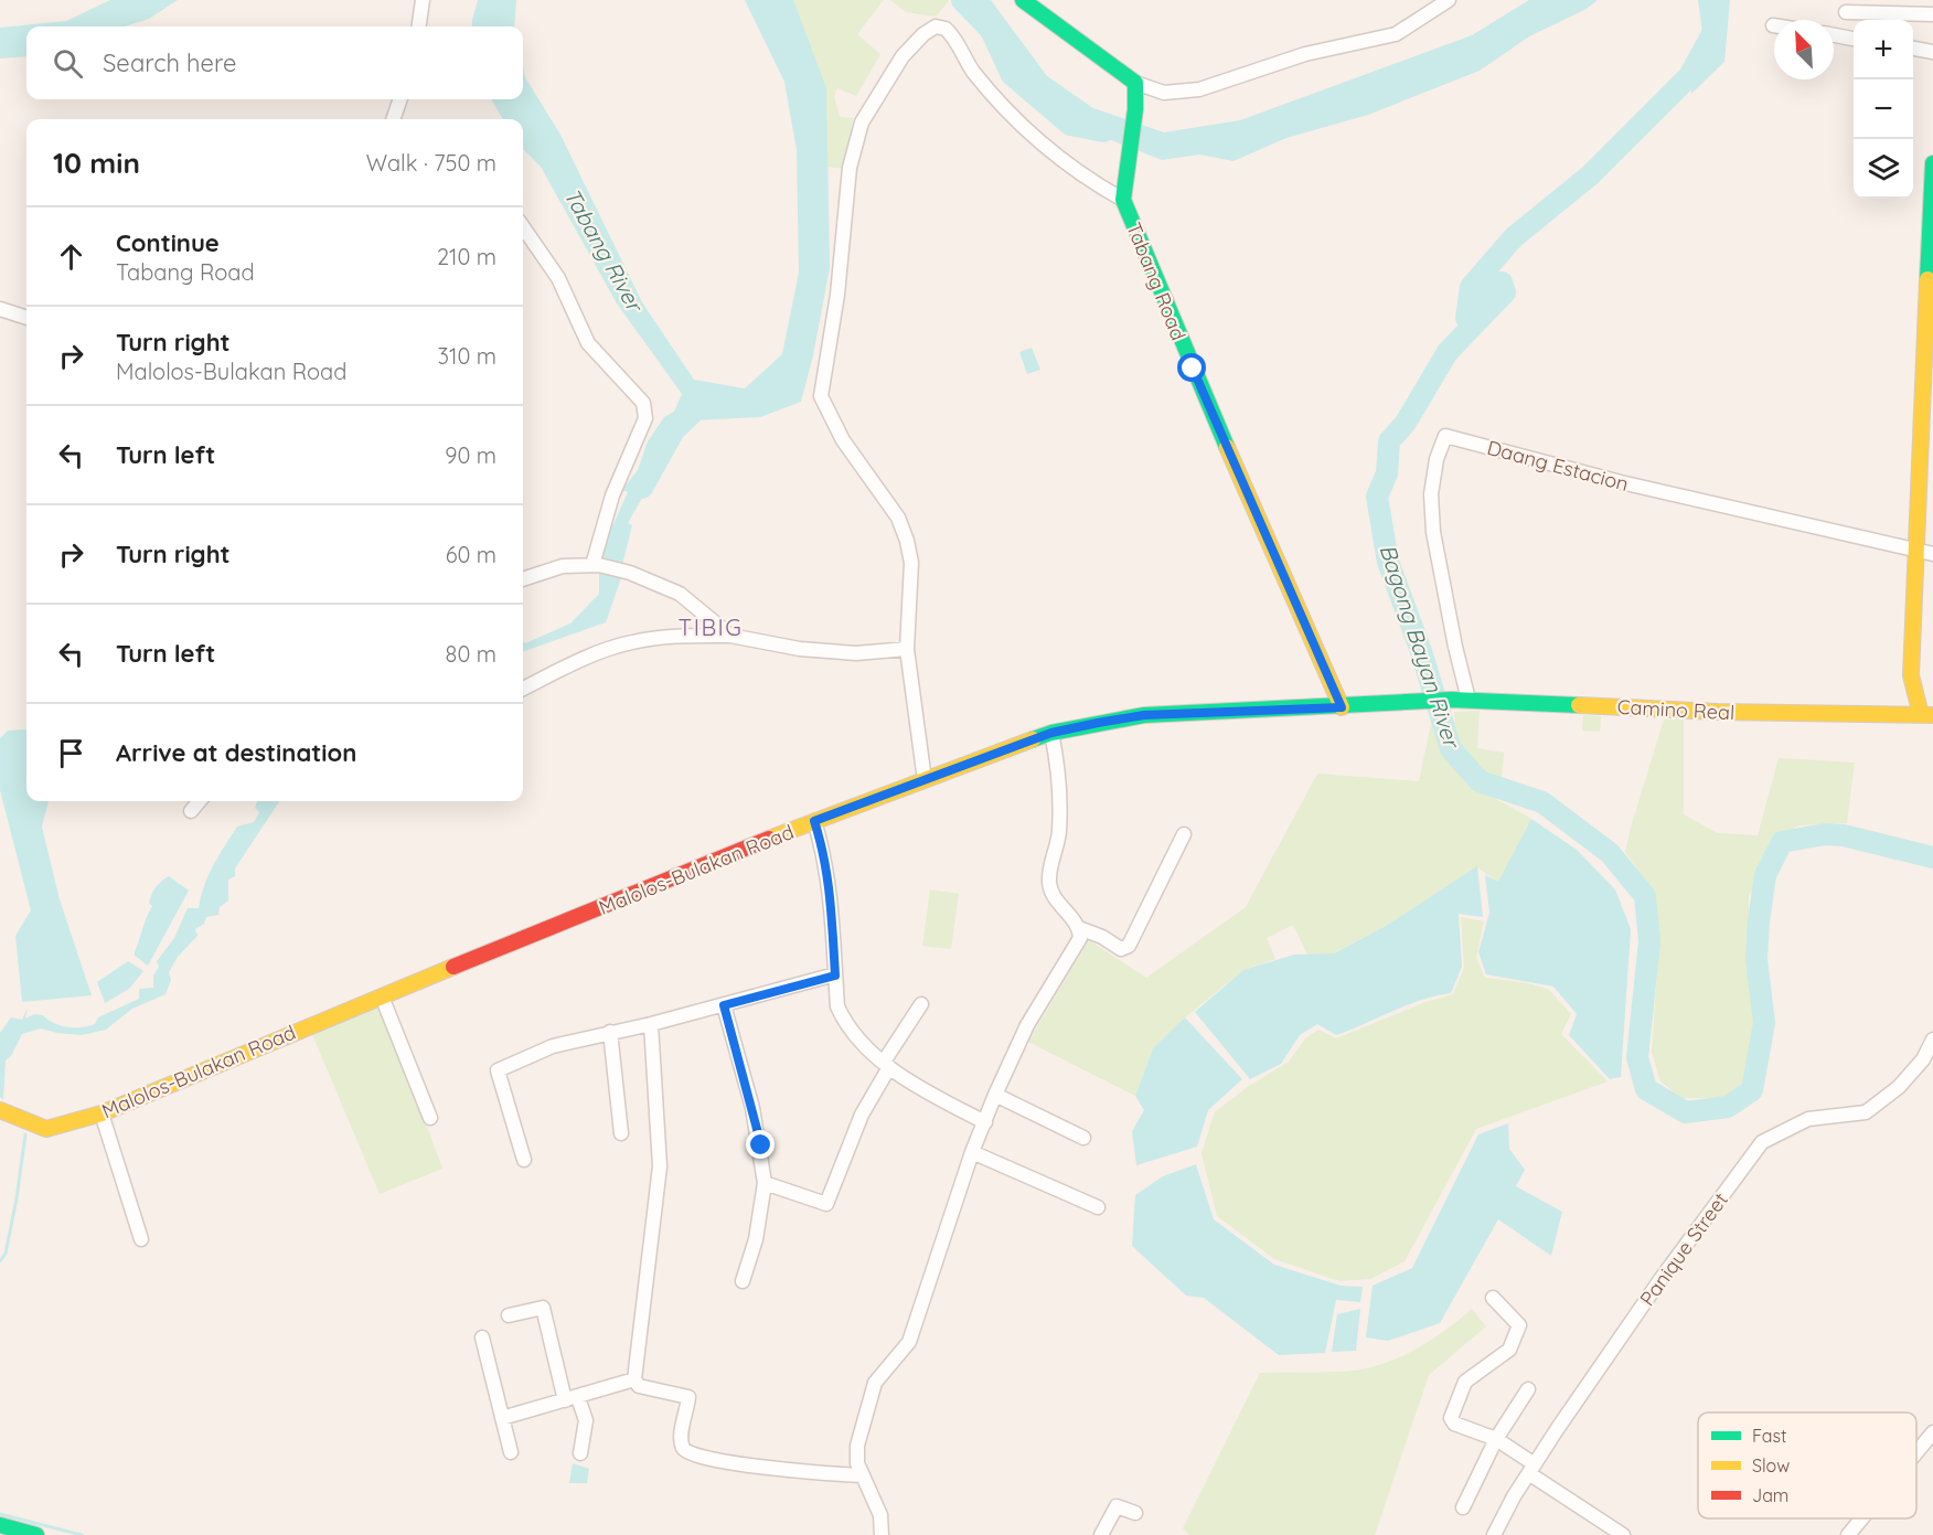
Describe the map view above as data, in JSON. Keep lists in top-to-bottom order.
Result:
{
  "streets": {
    "main road": ["Tabang Road", "Camino Real", "Malolos-Bulakan Road"],
    "street": ["Daang Estacion", "Panique Street"]
  },
  "crossings": [
    ["Tabang Road", "Malolos-Bulakan Road"],
    ["Daang Estacion", "Camino Real"],
    ["Camino Real", "Malolos-Bulakan Road"]
  ],
  "districts": ["TIBIG"],
  "water": ["Tabang River", "Bagong Bayan River"],
  "legend": ["Fast", "Slow", "Jam"],
  "north": "top left",
  "page": {
    "map_buttons": ["+", "−"],
    "search": "Search here",
    "heading": ["10 min", "Walk · 750 m"],
    "list": [
      ["Continue", "Tabang Road", "210 m"],
      ["Turn right", "Malolos-Bulakan Road", "310 m"],
      ["Turn left", "90 m"],
      ["Turn right", "60 m"],
      ["Turn left", "80 m"],
      "Arrive at destination"
    ]
  }
}
